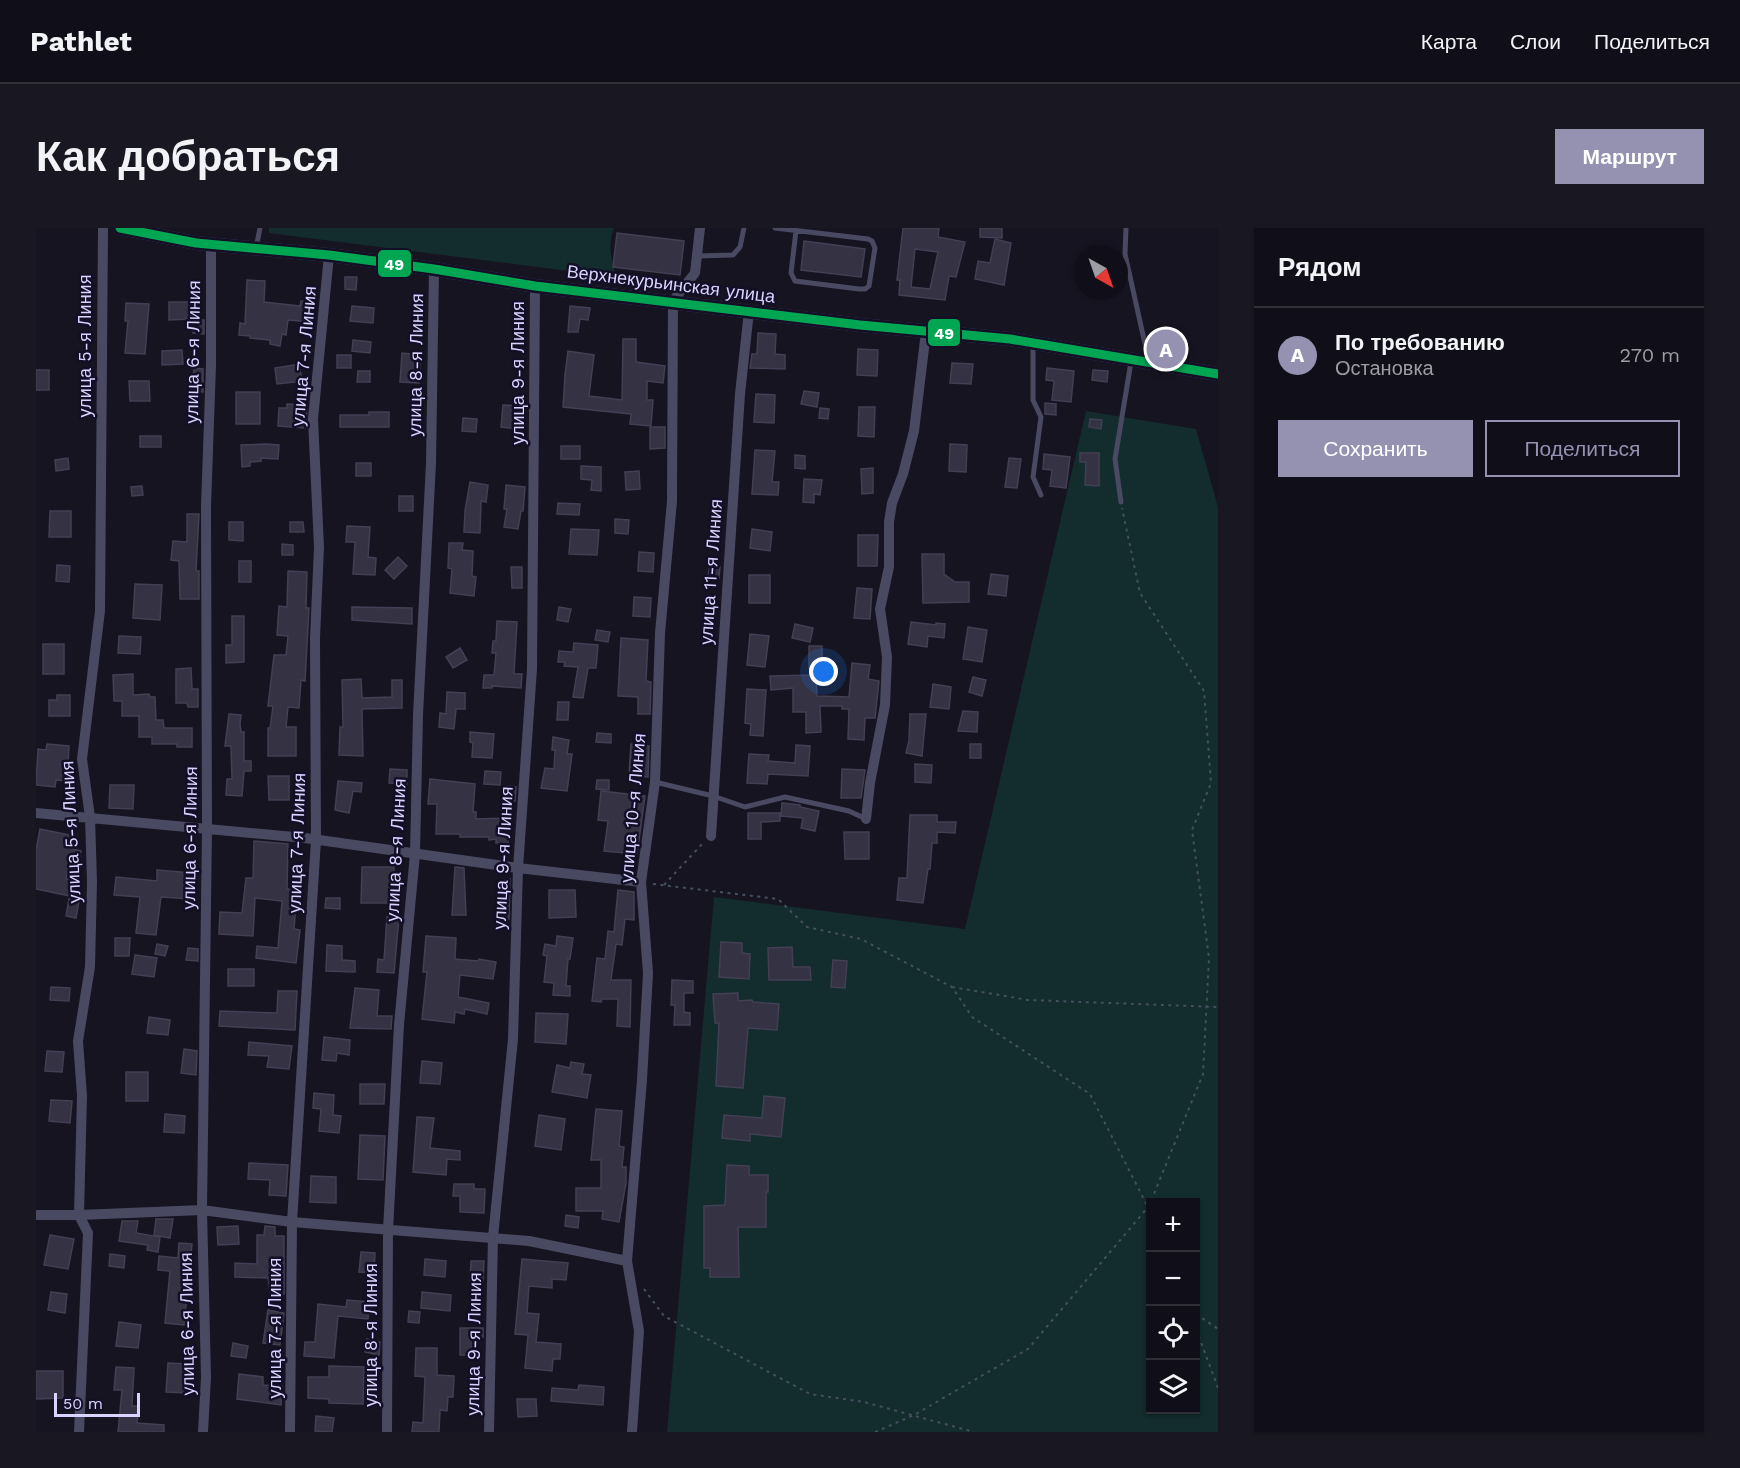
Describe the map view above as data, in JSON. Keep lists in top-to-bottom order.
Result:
{
  "streets": {
    "street": [
      "Верхнекурьинская улица",
      "улица 5-я Линия",
      "улица 6-я Линия",
      "улица 7-я Линия",
      "улица 8-я Линия",
      "улица 9-я Линия",
      "улица 11-я Линия",
      "улица 10-я Линия"
    ]
  },
  "crossings": [
    ["Верхнекурьинская улица", "улица 6-я Линия"],
    ["Верхнекурьинская улица", "улица 7-я Линия"],
    ["Верхнекурьинская улица", "улица 8-я Линия"],
    ["Верхнекурьинская улица", "улица 9-я Линия"],
    ["Верхнекурьинская улица", "улица 11-я Линия"],
    ["Верхнекурьинская улица", "улица 10-я Линия"]
  ],
  "lines": ["transit line 49"],
  "scale_bar": "50 m",
  "north": "bottom right",
  "page": {
    "header": "Pathlet",
    "nav": ["Карта", "Слои", "Поделиться"],
    "buttons": [
      "Маршрут",
      ["Сохранить", "Поделиться"]
    ],
    "title": "Как добраться",
    "heading": "Рядом",
    "list": [
      {
        "mark": "A",
        "name": "По требованию",
        "note": "Остановка",
        "value": "270 m"
      }
    ],
    "pins": "A",
    "map_buttons": ["+", "−"],
    "scale": "50 m"
  }
}
